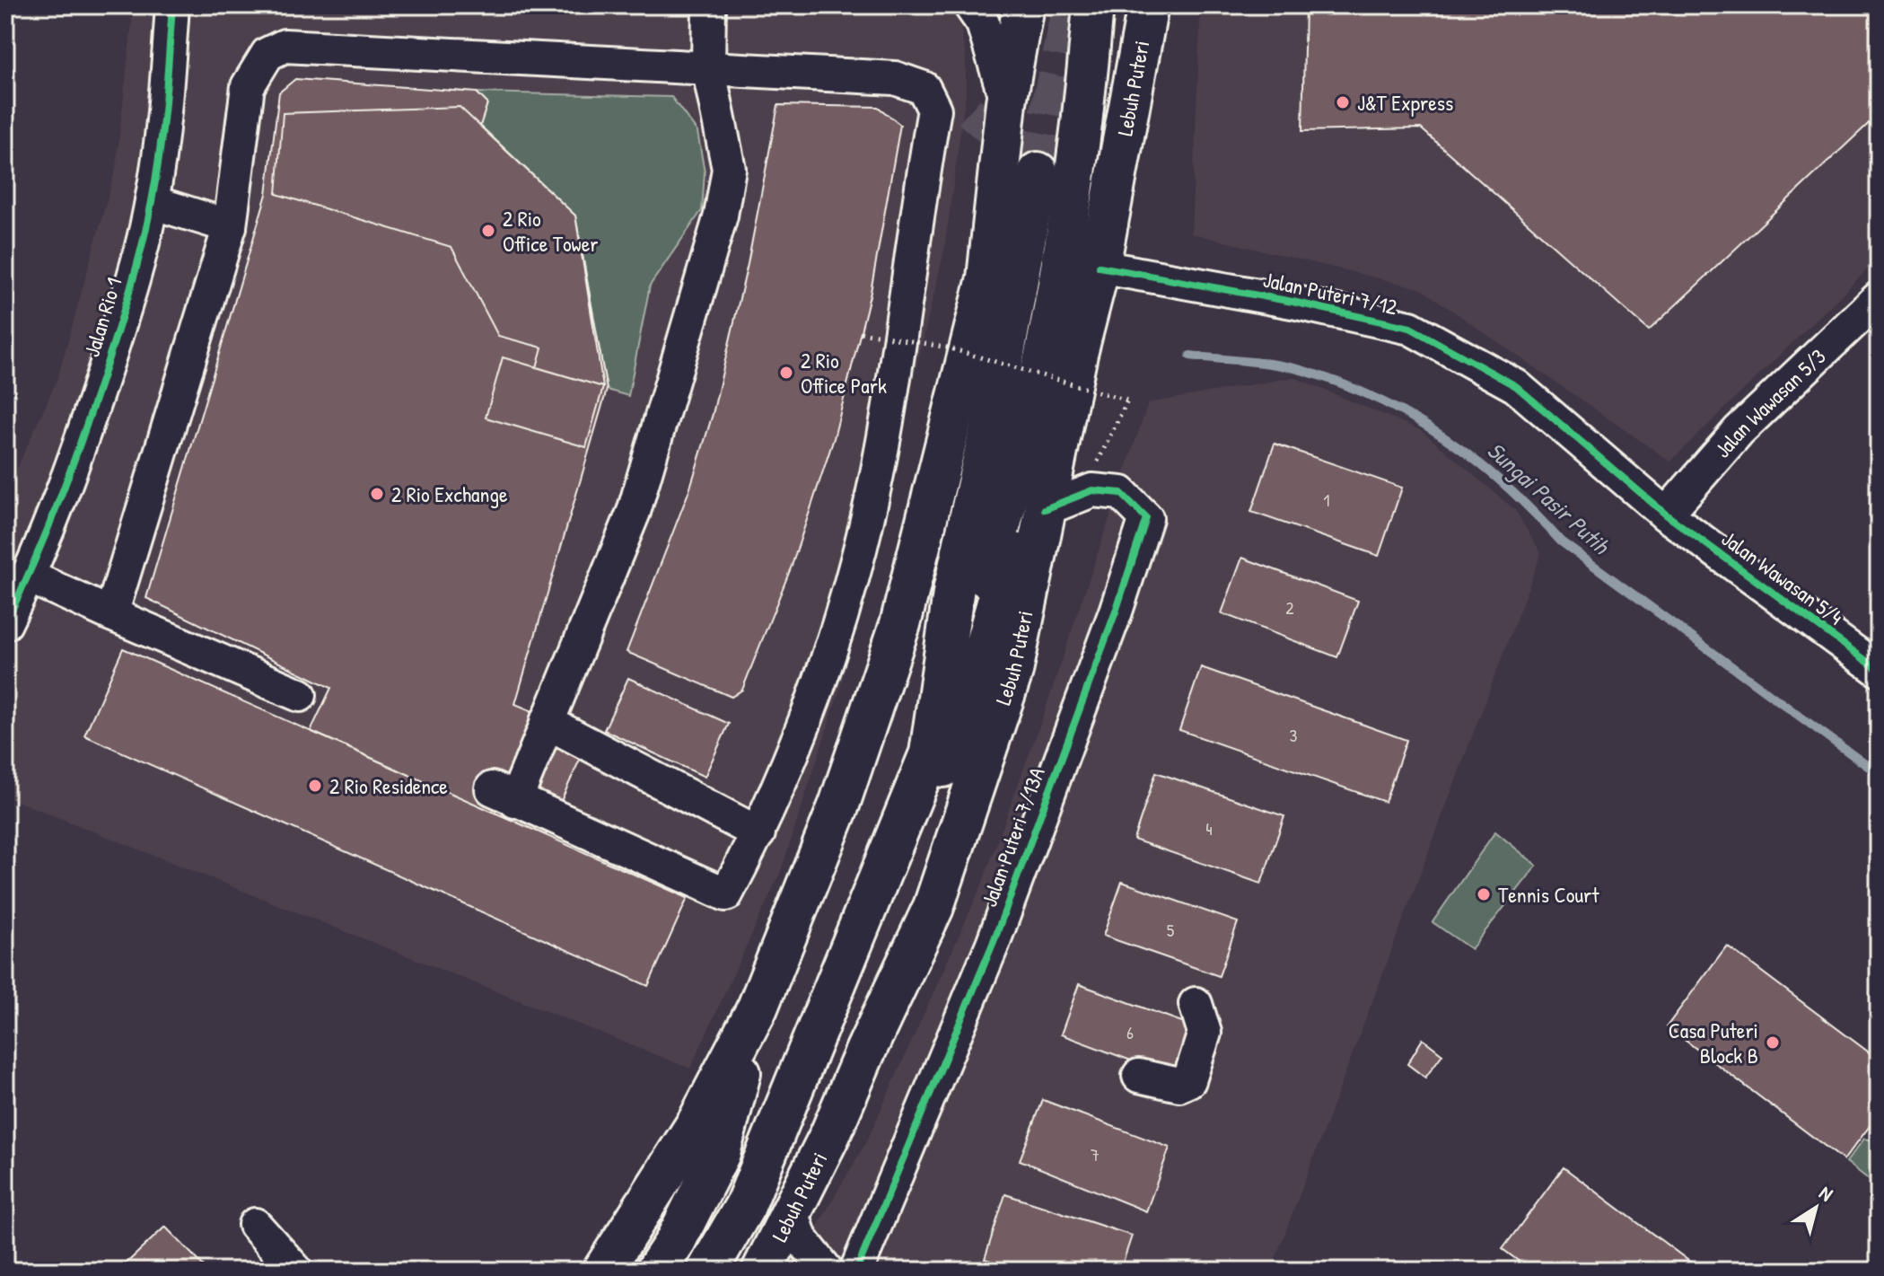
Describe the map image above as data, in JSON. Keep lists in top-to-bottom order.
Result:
{
  "streets": {
    "main road": ["Lebuh Puteri"],
    "street": [
      "Jalan Puteri 7/12",
      "Jalan Rio 1",
      "Jalan Wawasan 5/3",
      "Jalan Wawasan 5/4",
      "Jalan Puteri 7/13A"
    ]
  },
  "crossings": [
    ["Lebuh Puteri", "Jalan Puteri 7/12"],
    ["Lebuh Puteri", "Jalan Puteri 7/13A"],
    ["Jalan Puteri 7/12", "Jalan Wawasan 5/3"],
    ["Jalan Puteri 7/12", "Jalan Wawasan 5/4"],
    ["Jalan Wawasan 5/3", "Jalan Wawasan 5/4"]
  ],
  "water": ["Sungai Pasir Putih"],
  "places": [
    "J&T Express",
    "2 Rio Office Tower",
    "2 Rio Office Park",
    "2 Rio Exchange",
    "2 Rio Residence",
    "Tennis Court",
    "Casa Puteri Block B"
  ],
  "house_numbers": [
    "1",
    "2",
    "3",
    "4",
    "5",
    "6",
    "7"
  ],
  "north": "top right"
}
